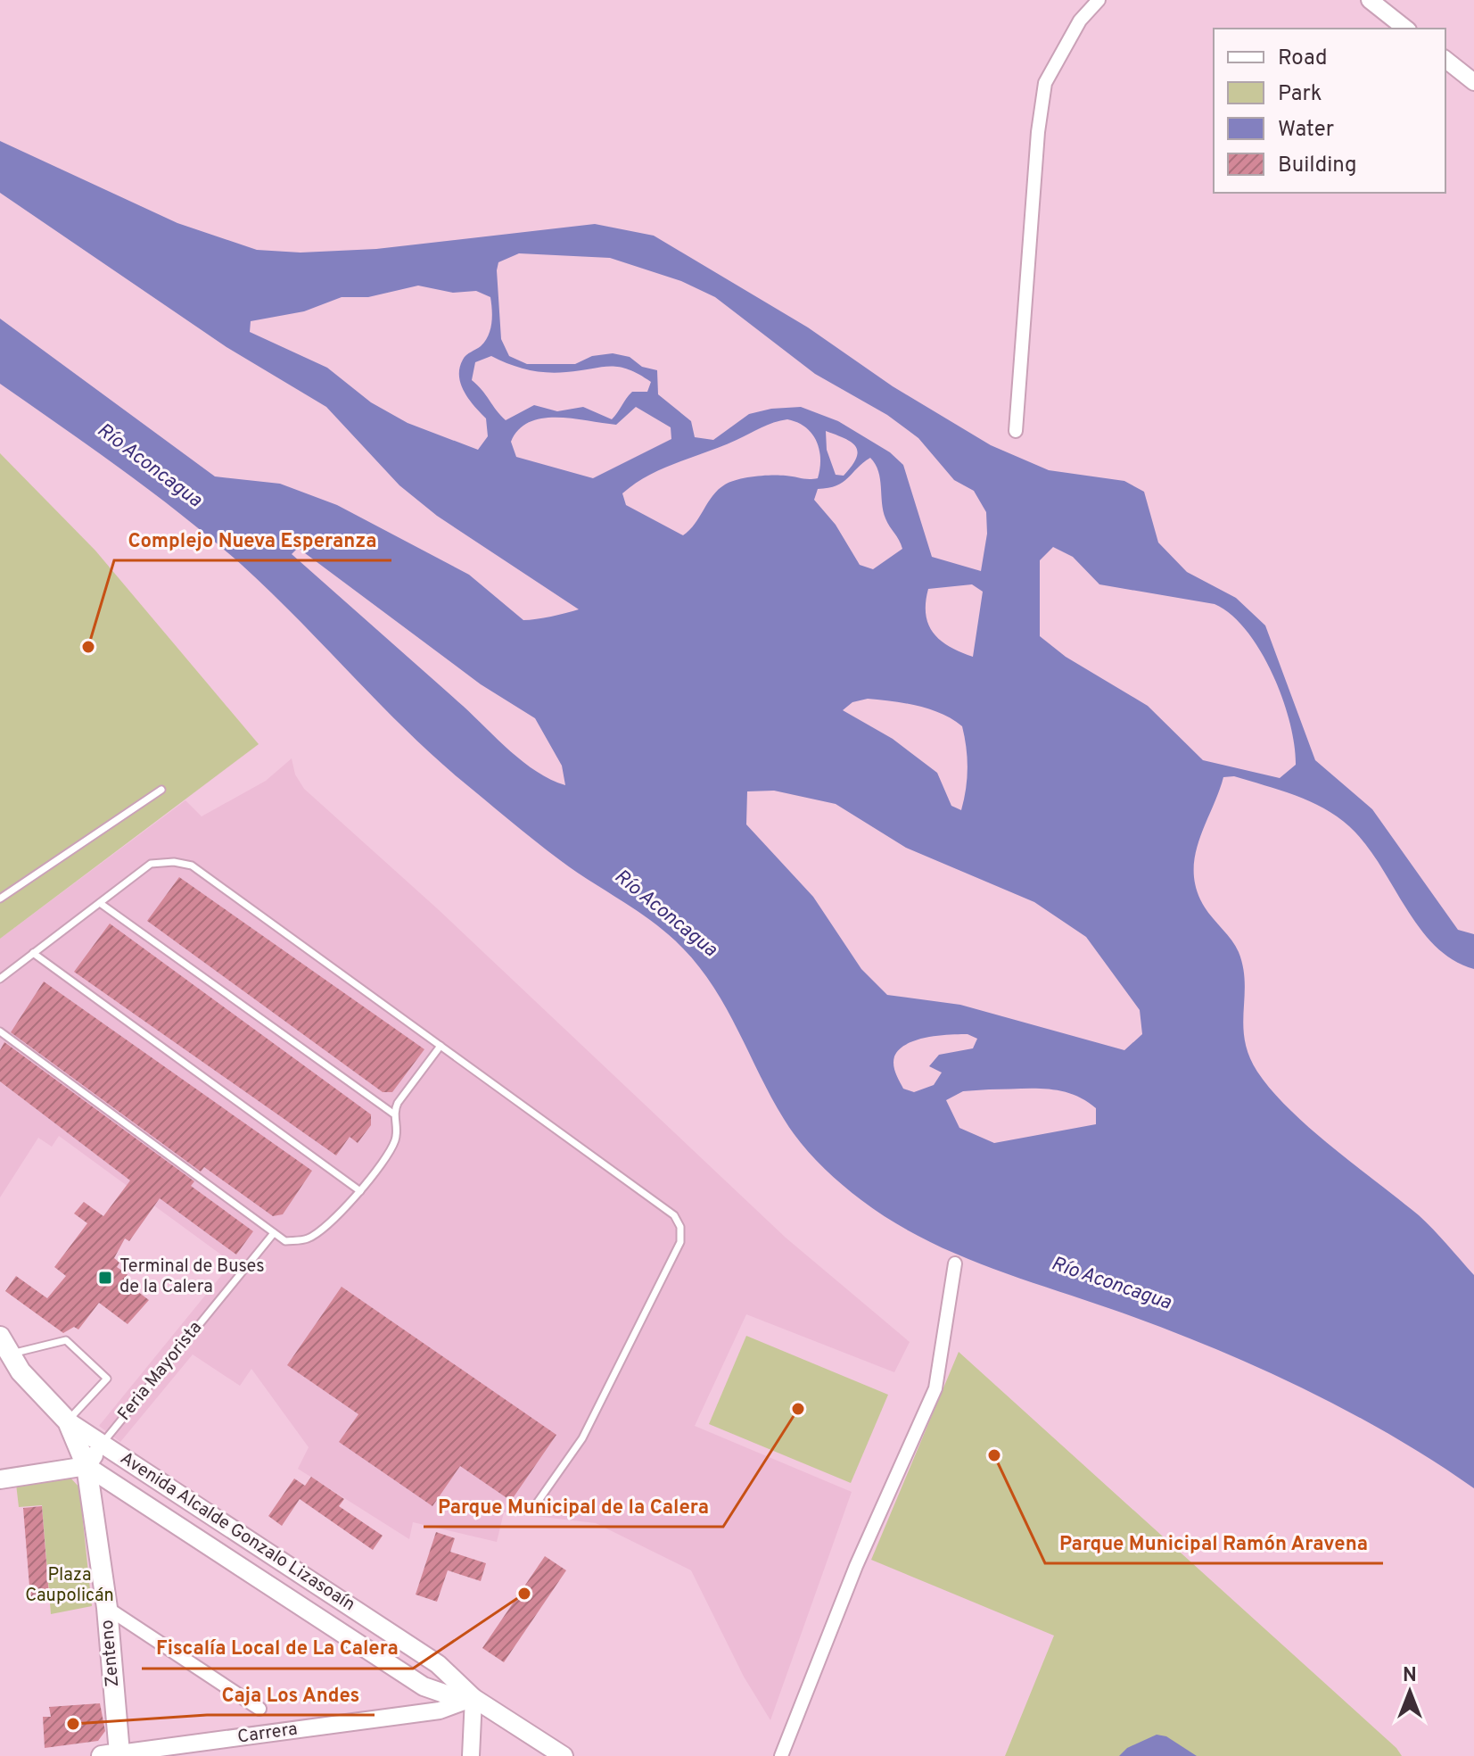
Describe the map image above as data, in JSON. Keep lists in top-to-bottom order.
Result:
{
  "streets": {
    "main road": ["Avenida Alcalde Gonzalo Lizasoaín", "Zenteno"],
    "street": ["Carrera"],
    "lane": ["Feria Mayorista"]
  },
  "crossings": [
    ["Feria Mayorista", "Avenida Alcalde Gonzalo Lizasoaín"],
    ["Avenida Alcalde Gonzalo Lizasoaín", "Zenteno"],
    ["Avenida Alcalde Gonzalo Lizasoaín", "Carrera"],
    ["Zenteno", "Carrera"]
  ],
  "water": ["Río Aconcagua"],
  "parks": ["Plaza Caupolicán"],
  "places": {
    "other": [
      "Complejo Nueva Esperanza",
      "Parque Municipal de la Calera",
      "Parque Municipal Ramón Aravena",
      "Fiscalía Local de La Calera",
      "Caja Los Andes"
    ],
    "transit": ["Terminal de Buses de la Calera"]
  },
  "legend": [
    "Road",
    "Park",
    "Water",
    "Building"
  ],
  "north": "top"
}
